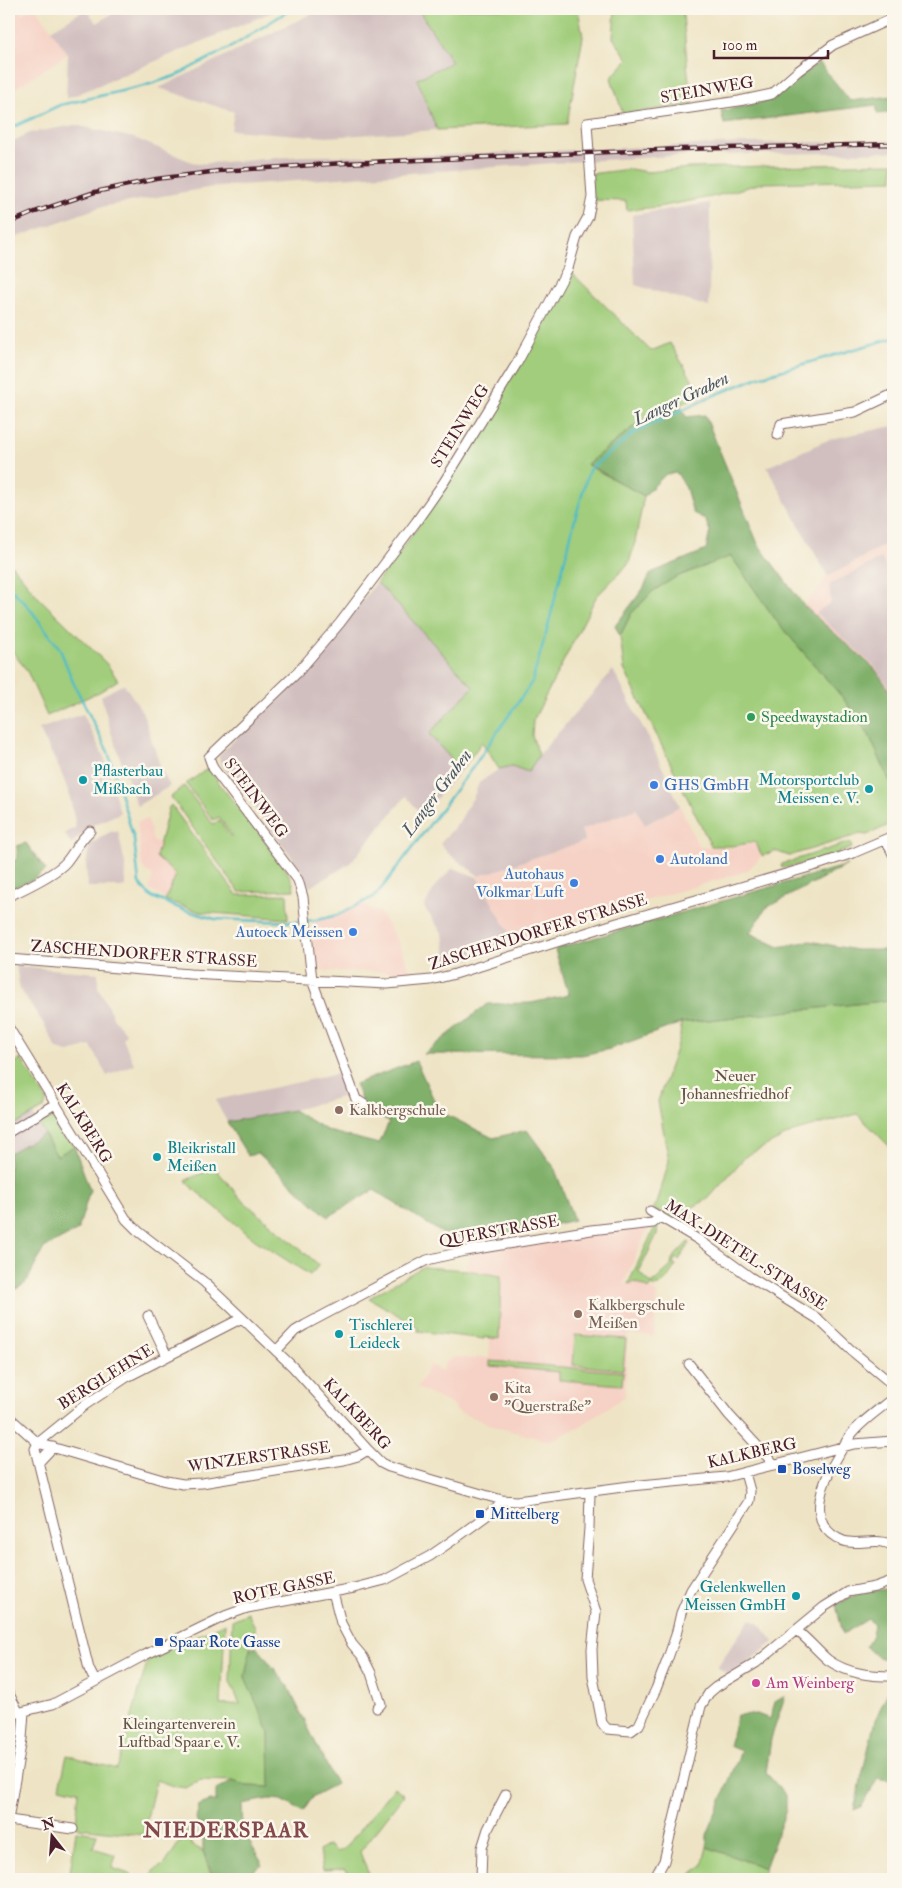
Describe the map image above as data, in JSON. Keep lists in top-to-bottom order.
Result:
{
  "streets": {
    "street": [
      "STEINWEG",
      "ZASCHENDORFER STRASSE",
      "KALKBERG",
      "QUERSTRASSE",
      "MAX-DIETEL-STRASSE",
      "BERGLEHNE",
      "WINZERSTRASSE",
      "ROTE GASSE"
    ]
  },
  "crossings": [
    ["STEINWEG", "ZASCHENDORFER STRASSE"],
    ["KALKBERG", "QUERSTRASSE"],
    ["KALKBERG", "BERGLEHNE"],
    ["KALKBERG", "WINZERSTRASSE"],
    ["KALKBERG", "ROTE GASSE"],
    ["QUERSTRASSE", "MAX-DIETEL-STRASSE"],
    ["BERGLEHNE", "WINZERSTRASSE"]
  ],
  "districts": ["NIEDERSPAAR"],
  "water": ["Langer Graben"],
  "parks": ["Neuer Johannesfriedhof", "Kleingartenverein Luftbad Spaar e. V."],
  "places": {
    "other": [
      "Speedwaystadion",
      "Pflasterbau Mißbach",
      "GHS GmbH",
      "Motorsportclub Meissen e. V.",
      "Autoland",
      "Autohaus Volkmar Luft",
      "Autoeck Meissen",
      "Kalkbergschule",
      "Bleikristall Meißen",
      "Kalkbergschule Meißen",
      "Tischlerei Leideck",
      "Kita \"Querstraße\"",
      "Gelenkwellen Meissen GmbH",
      "Am Weinberg"
    ],
    "transit": ["Boselweg", "Mittelberg", "Spaar Rote Gasse"]
  },
  "scale_bar": "100 m",
  "north": "top"
}
